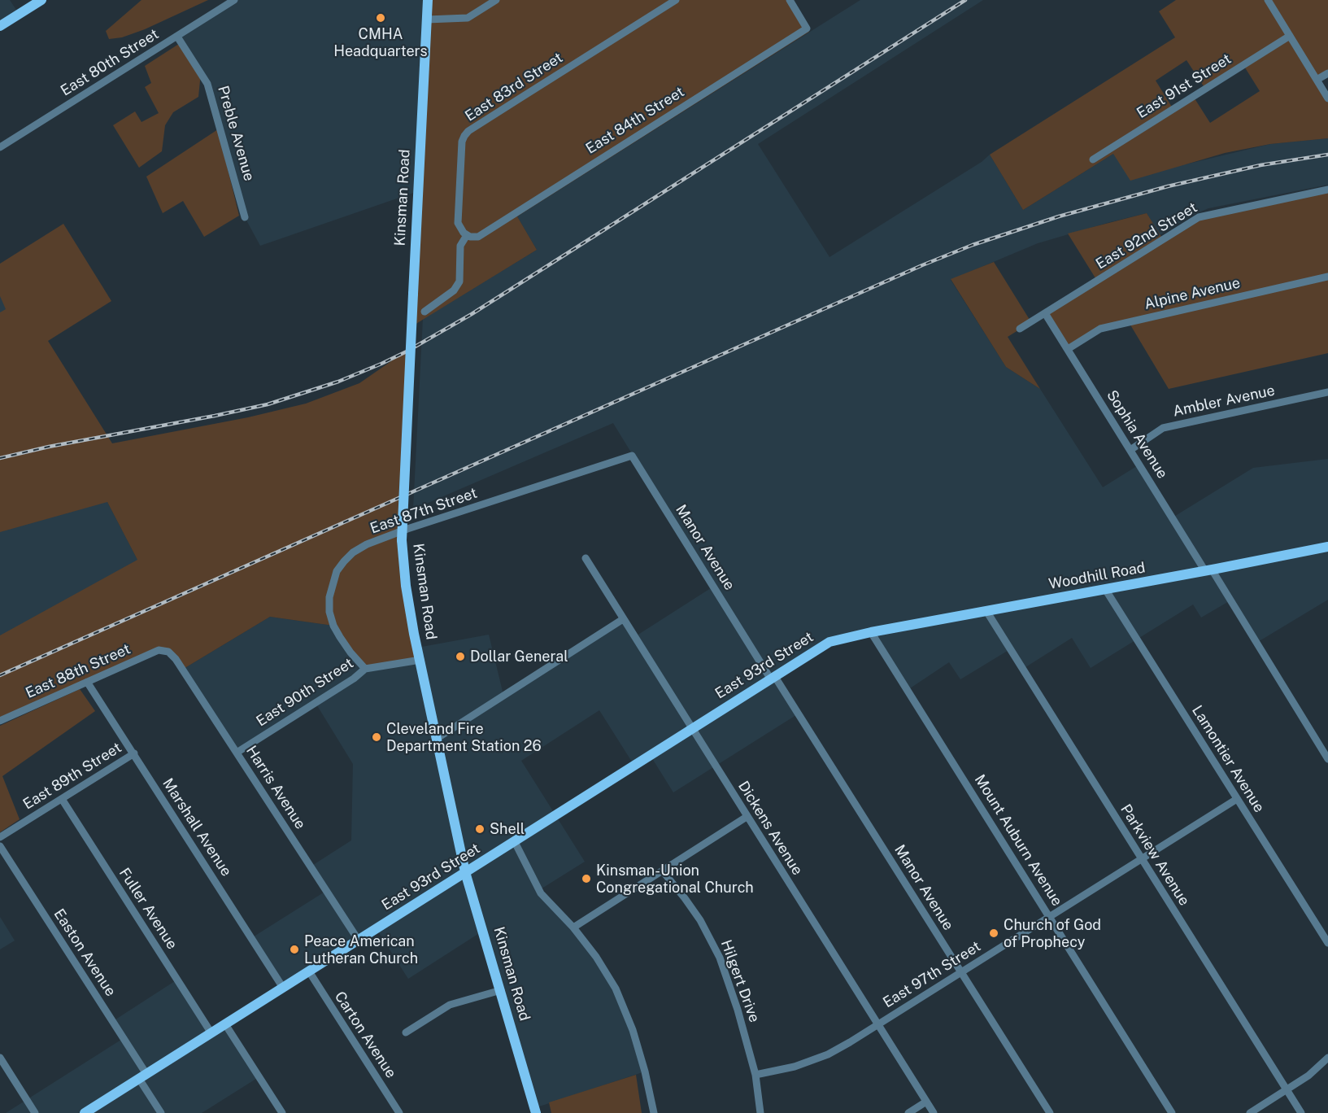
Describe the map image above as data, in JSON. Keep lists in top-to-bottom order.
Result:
{
  "streets": {
    "main road": ["Kinsman Road", "Woodhill Road", "East 93rd Street"],
    "street": [
      "East 80th Street",
      "East 91st Street",
      "East 83rd Street",
      "East 84th Street",
      "Preble Avenue",
      "East 92nd Street",
      "Alpine Avenue",
      "Ambler Avenue",
      "Sophia Avenue",
      "East 87th Street",
      "Manor Avenue",
      "East 88th Street",
      "East 90th Street",
      "Lamontier Avenue",
      "East 89th Street",
      "Harris Avenue",
      "Marshall Avenue",
      "Dickens Avenue",
      "Mount Auburn Avenue",
      "Parkview Avenue",
      "Fuller Avenue",
      "Easton Avenue",
      "East 97th Street",
      "Hilgert Drive",
      "Carton Avenue"
    ]
  },
  "crossings": [
    ["East 80th Street", "Preble Avenue"],
    ["East 83rd Street", "East 84th Street"],
    ["Kinsman Road", "East 93rd Street"],
    ["Kinsman Road", "East 90th Street"],
    ["East 92nd Street", "Sophia Avenue"],
    ["Alpine Avenue", "Sophia Avenue"],
    ["Ambler Avenue", "Sophia Avenue"],
    ["Sophia Avenue", "Woodhill Road"],
    ["East 87th Street", "Manor Avenue"],
    ["East 87th Street", "East 90th Street"],
    ["Manor Avenue", "East 93rd Street"],
    ["Manor Avenue", "East 97th Street"],
    ["Woodhill Road", "East 93rd Street"],
    ["Woodhill Road", "Lamontier Avenue"],
    ["Woodhill Road", "Mount Auburn Avenue"],
    ["Woodhill Road", "Parkview Avenue"],
    ["East 93rd Street", "Harris Avenue"],
    ["East 93rd Street", "Marshall Avenue"],
    ["East 93rd Street", "Dickens Avenue"],
    ["East 93rd Street", "Mount Auburn Avenue"],
    ["East 93rd Street", "Fuller Avenue"],
    ["East 93rd Street", "Easton Avenue"],
    ["East 93rd Street", "Carton Avenue"],
    ["East 88th Street", "Harris Avenue"],
    ["East 88th Street", "Marshall Avenue"],
    ["East 90th Street", "Harris Avenue"],
    ["Lamontier Avenue", "East 97th Street"],
    ["East 89th Street", "Marshall Avenue"],
    ["East 89th Street", "Fuller Avenue"],
    ["Dickens Avenue", "East 97th Street"],
    ["Mount Auburn Avenue", "East 97th Street"],
    ["Parkview Avenue", "East 97th Street"],
    ["East 97th Street", "Hilgert Drive"]
  ],
  "places": [
    "CMHA Headquarters",
    "Dollar General",
    "Cleveland Fire Department Station 26",
    "Shell",
    "Kinsman-Union Congregational Church",
    "Church of God of Prophecy",
    "Peace American Lutheran Church"
  ]
}
